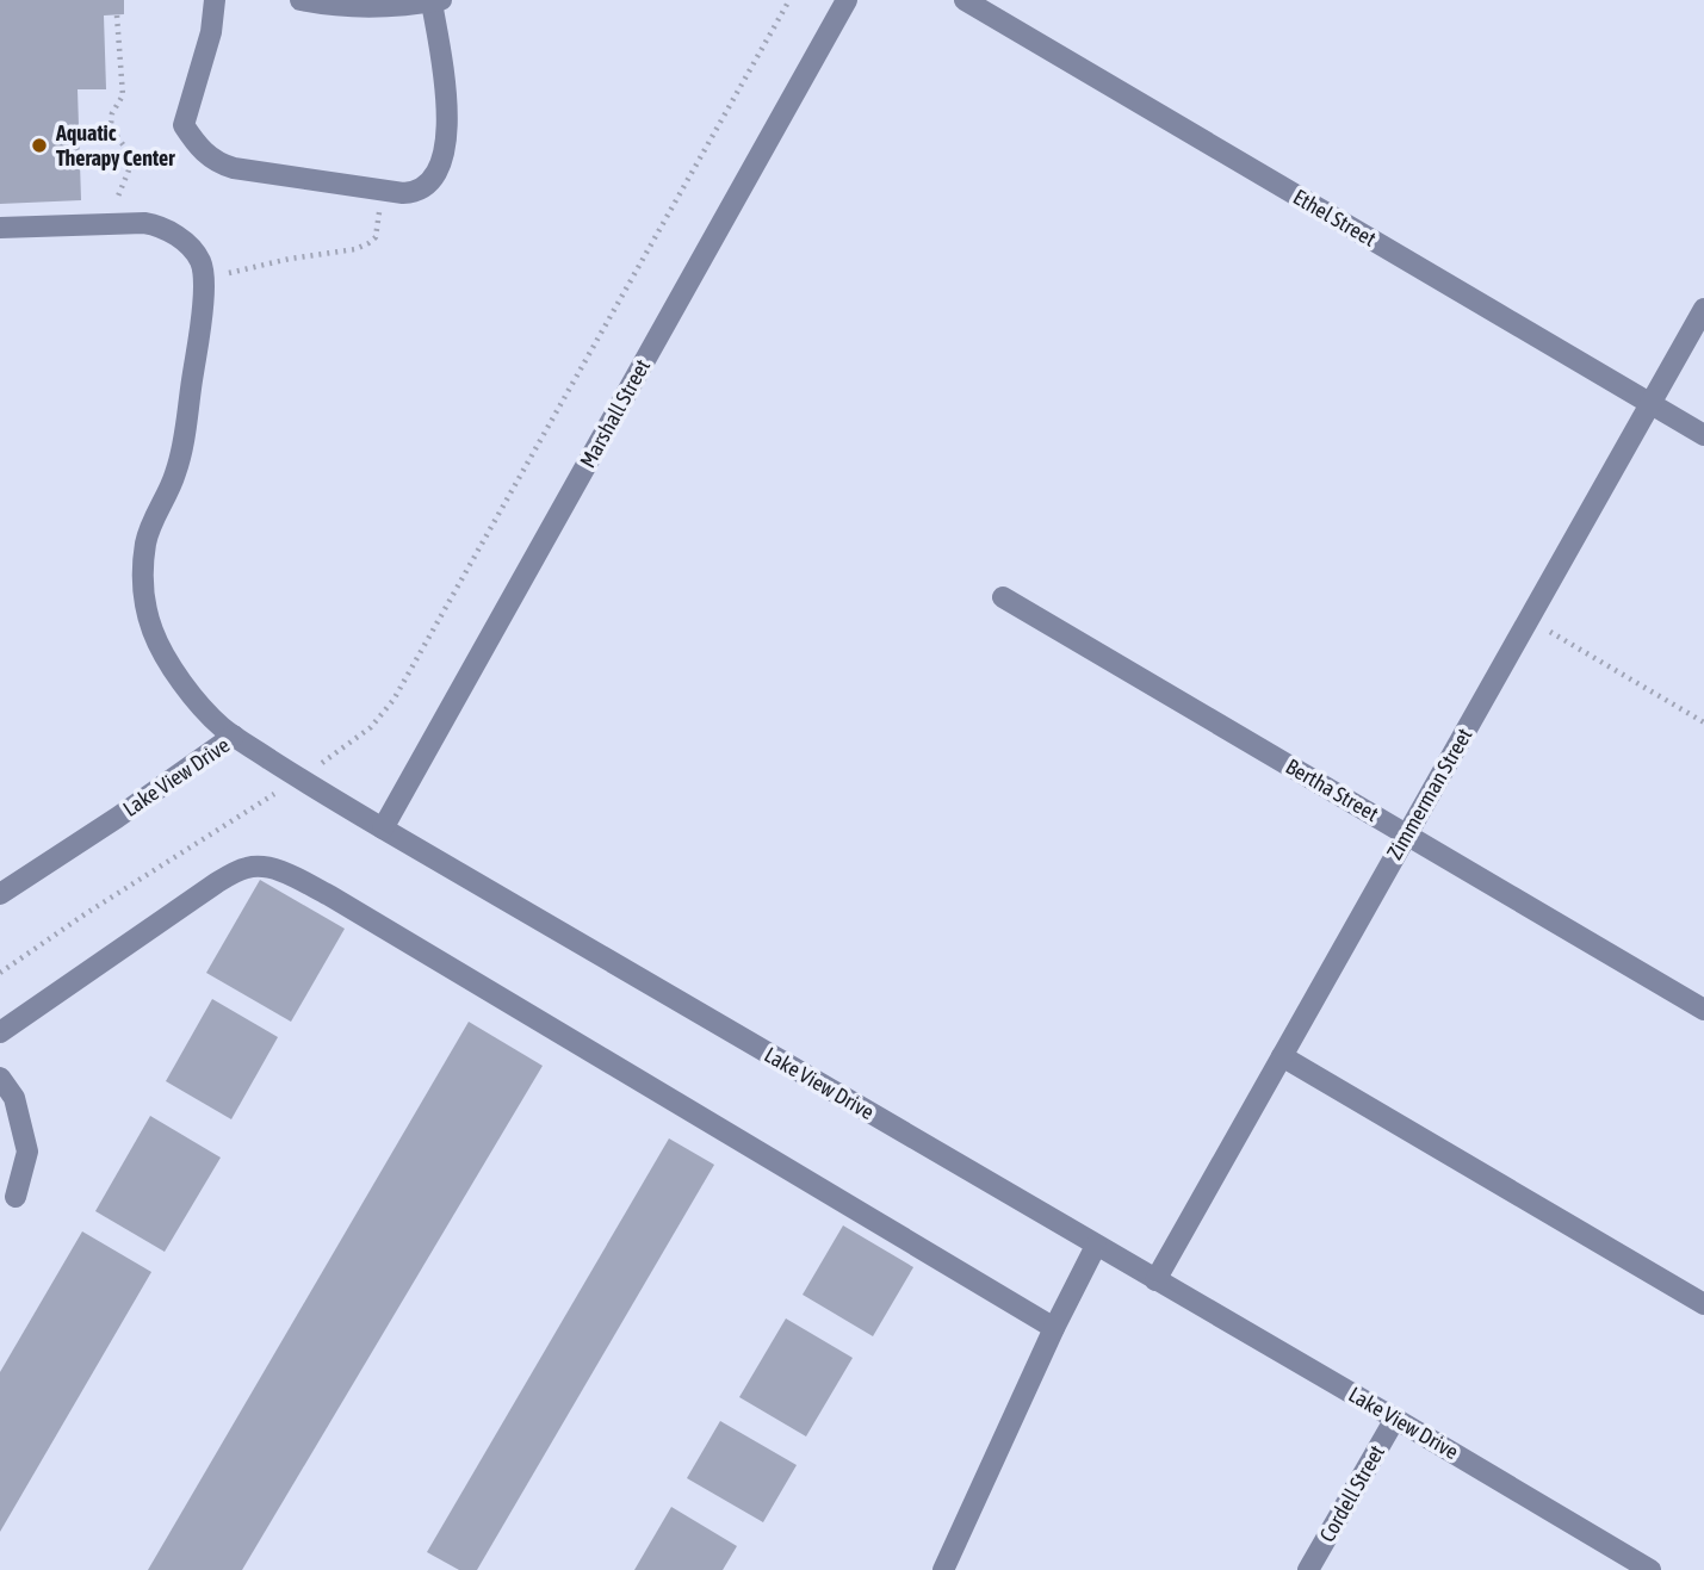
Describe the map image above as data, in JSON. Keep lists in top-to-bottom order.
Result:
{
  "streets": {
    "street": [
      "Ethel Street",
      "Marshall Street",
      "Lake View Drive",
      "Bertha Street",
      "Zimmerman Street",
      "Cordell Street"
    ]
  },
  "crossings": [
    ["Ethel Street", "Zimmerman Street"],
    ["Marshall Street", "Lake View Drive"],
    ["Lake View Drive", "Zimmerman Street"],
    ["Lake View Drive", "Cordell Street"],
    ["Bertha Street", "Zimmerman Street"]
  ],
  "places": ["Aquatic Therapy Center"]
}
